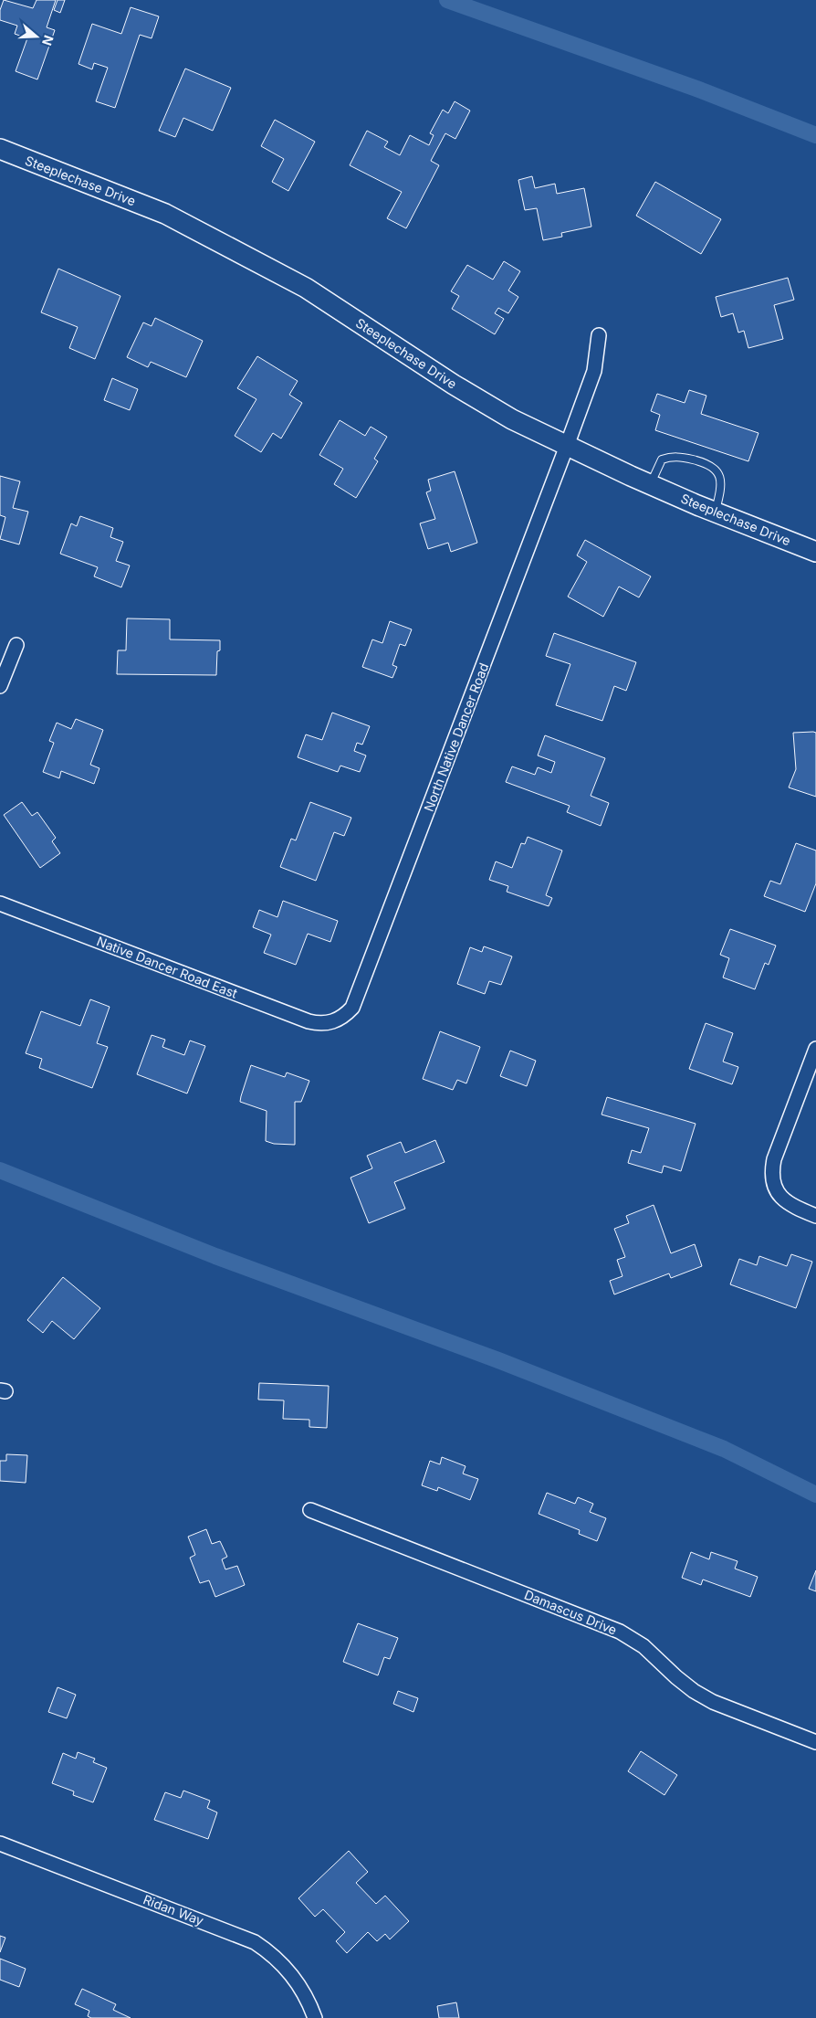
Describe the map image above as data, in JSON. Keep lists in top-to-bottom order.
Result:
{
  "streets": {
    "street": [
      "Steeplechase Drive",
      "North Native Dancer Road",
      "Native Dancer Road East",
      "Damascus Drive",
      "Ridan Way"
    ]
  },
  "crossings": [
    ["Steeplechase Drive", "North Native Dancer Road"],
    ["North Native Dancer Road", "Native Dancer Road East"]
  ],
  "north": "right"
}
